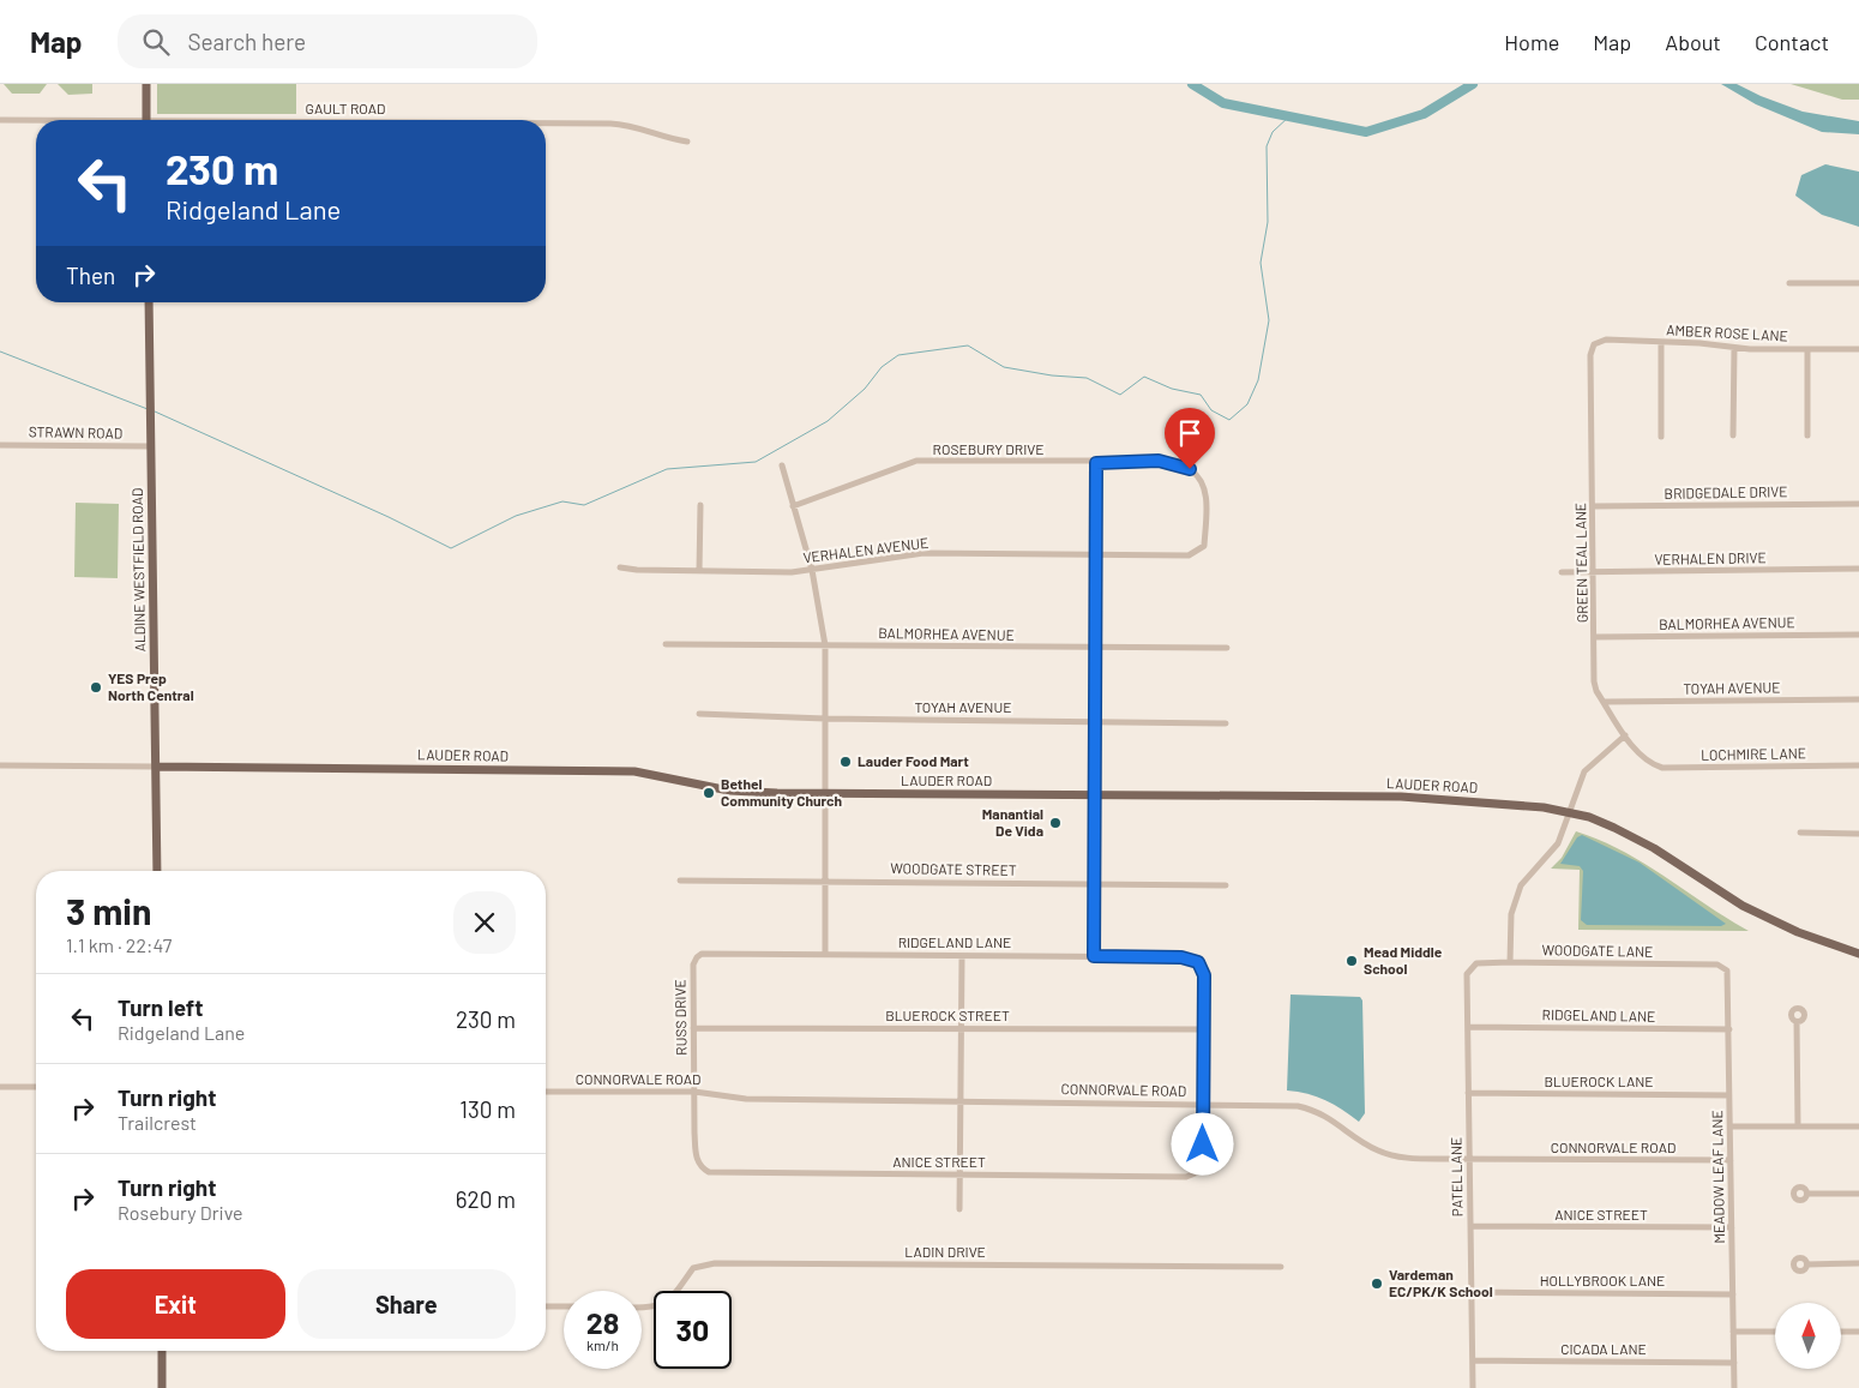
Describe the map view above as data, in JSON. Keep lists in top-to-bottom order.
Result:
{
  "streets": {
    "main road": ["ALDINE WESTFIELD ROAD", "LAUDER ROAD"],
    "street": [
      "GAULT ROAD",
      "AMBER ROSE LANE",
      "STRAWN ROAD",
      "ROSEBURY DRIVE",
      "BRIDGEDALE DRIVE",
      "VERHALEN AVENUE",
      "VERHALEN DRIVE",
      "GREEN TEAL LANE",
      "BALMORHEA AVENUE",
      "TOYAH AVENUE",
      "LOCHMIRE LANE",
      "WOODGATE STREET",
      "RIDGELAND LANE",
      "WOODGATE LANE",
      "BLUEROCK STREET",
      "RUSS DRIVE",
      "CONNORVALE ROAD",
      "BLUEROCK LANE",
      "ANICE STREET",
      "PATEL LANE",
      "MEADOW LEAF LANE",
      "LADIN DRIVE",
      "HOLLYBROOK LANE",
      "CICADA LANE"
    ]
  },
  "crossings": [
    ["AMBER ROSE LANE", "GREEN TEAL LANE"],
    ["STRAWN ROAD", "ALDINE WESTFIELD ROAD"],
    ["ROSEBURY DRIVE", "VERHALEN AVENUE"],
    ["BRIDGEDALE DRIVE", "GREEN TEAL LANE"],
    ["VERHALEN DRIVE", "GREEN TEAL LANE"],
    ["GREEN TEAL LANE", "BALMORHEA AVENUE"],
    ["GREEN TEAL LANE", "TOYAH AVENUE"],
    ["GREEN TEAL LANE", "LOCHMIRE LANE"],
    ["ALDINE WESTFIELD ROAD", "LAUDER ROAD"],
    ["RIDGELAND LANE", "BLUEROCK STREET"],
    ["RIDGELAND LANE", "RUSS DRIVE"],
    ["RIDGELAND LANE", "PATEL LANE"],
    ["RIDGELAND LANE", "MEADOW LEAF LANE"],
    ["WOODGATE LANE", "PATEL LANE"],
    ["WOODGATE LANE", "MEADOW LEAF LANE"],
    ["BLUEROCK STREET", "RUSS DRIVE"],
    ["RUSS DRIVE", "CONNORVALE ROAD"],
    ["RUSS DRIVE", "ANICE STREET"],
    ["CONNORVALE ROAD", "ANICE STREET"],
    ["CONNORVALE ROAD", "PATEL LANE"],
    ["CONNORVALE ROAD", "MEADOW LEAF LANE"],
    ["BLUEROCK LANE", "PATEL LANE"],
    ["BLUEROCK LANE", "MEADOW LEAF LANE"],
    ["ANICE STREET", "PATEL LANE"],
    ["ANICE STREET", "MEADOW LEAF LANE"],
    ["PATEL LANE", "HOLLYBROOK LANE"],
    ["PATEL LANE", "CICADA LANE"],
    ["MEADOW LEAF LANE", "HOLLYBROOK LANE"],
    ["MEADOW LEAF LANE", "CICADA LANE"]
  ],
  "places": [
    "YES Prep North Central",
    "Lauder Food Mart",
    "Bethel Community Church",
    "Manantial De Vida",
    "Mead Middle School",
    "Vardeman EC/PK/K School"
  ],
  "north": "top",
  "page": {
    "header": "Map",
    "search": "Search here",
    "nav": [
      "Home",
      "Map",
      "About",
      "Contact"
    ],
    "turn": ["230 m", "Ridgeland Lane"],
    "then": "Then",
    "heading": ["3 min", "1.1 km · 22:47"],
    "list": [
      {
        "name": "Turn left",
        "note": "Ridgeland Lane",
        "value": "230 m"
      },
      {
        "name": "Turn right",
        "note": "Trailcrest",
        "value": "130 m"
      },
      {
        "name": "Turn right",
        "note": "Rosebury Drive",
        "value": "620 m"
      }
    ],
    "buttons": ["Exit", "Share"],
    "speed": "28 km/h",
    "limit": "30"
  }
}
